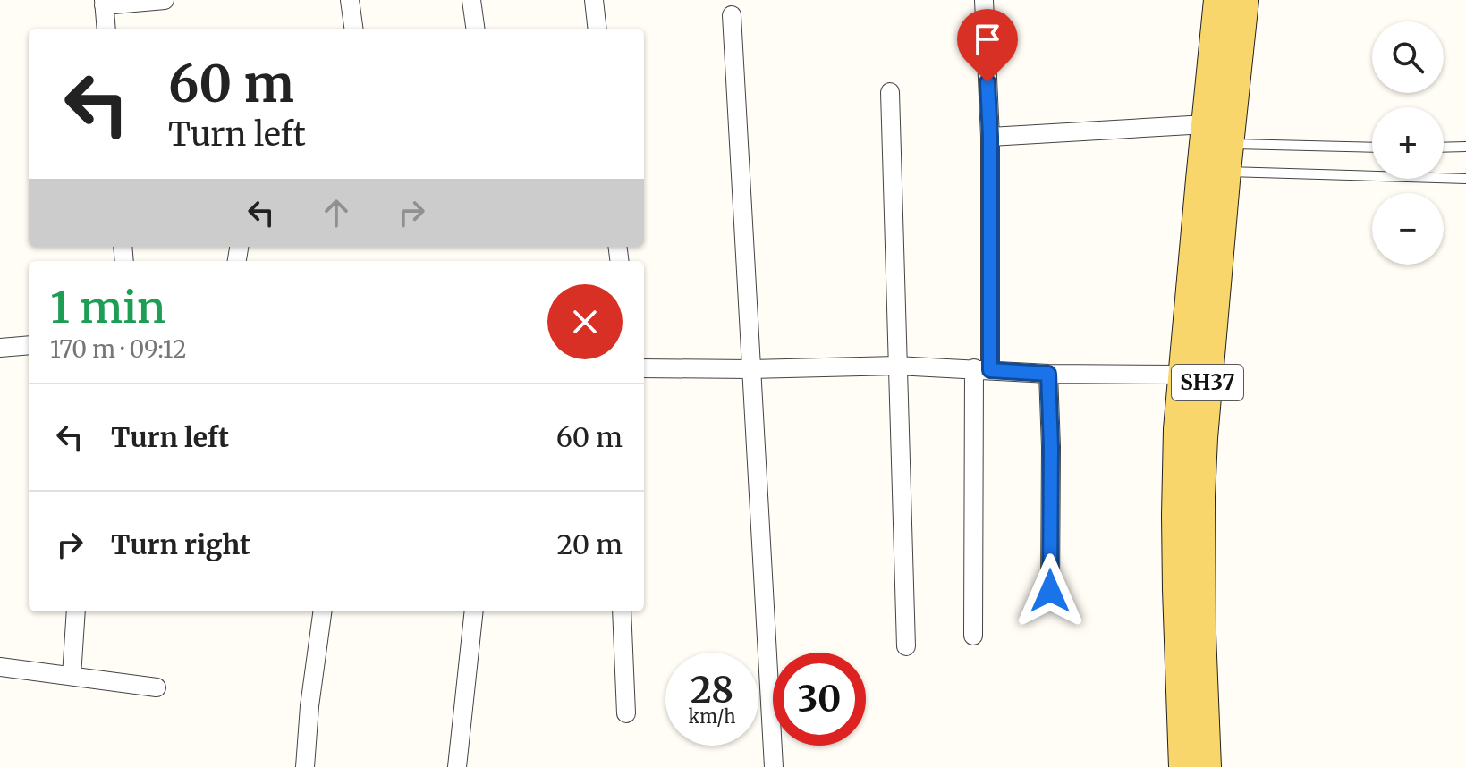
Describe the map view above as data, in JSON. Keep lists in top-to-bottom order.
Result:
{
  "streets": {
    "main road": ["SH37"]
  },
  "page": {
    "map_buttons": ["+", "−"],
    "turn": ["60 m", "Turn left"],
    "heading": ["1 min", "170 m · 09:12"],
    "list": [
      {
        "name": "Turn left",
        "value": "60 m"
      },
      {
        "name": "Turn right",
        "value": "20 m"
      }
    ],
    "speed": "28 km/h",
    "limit": "30"
  }
}
